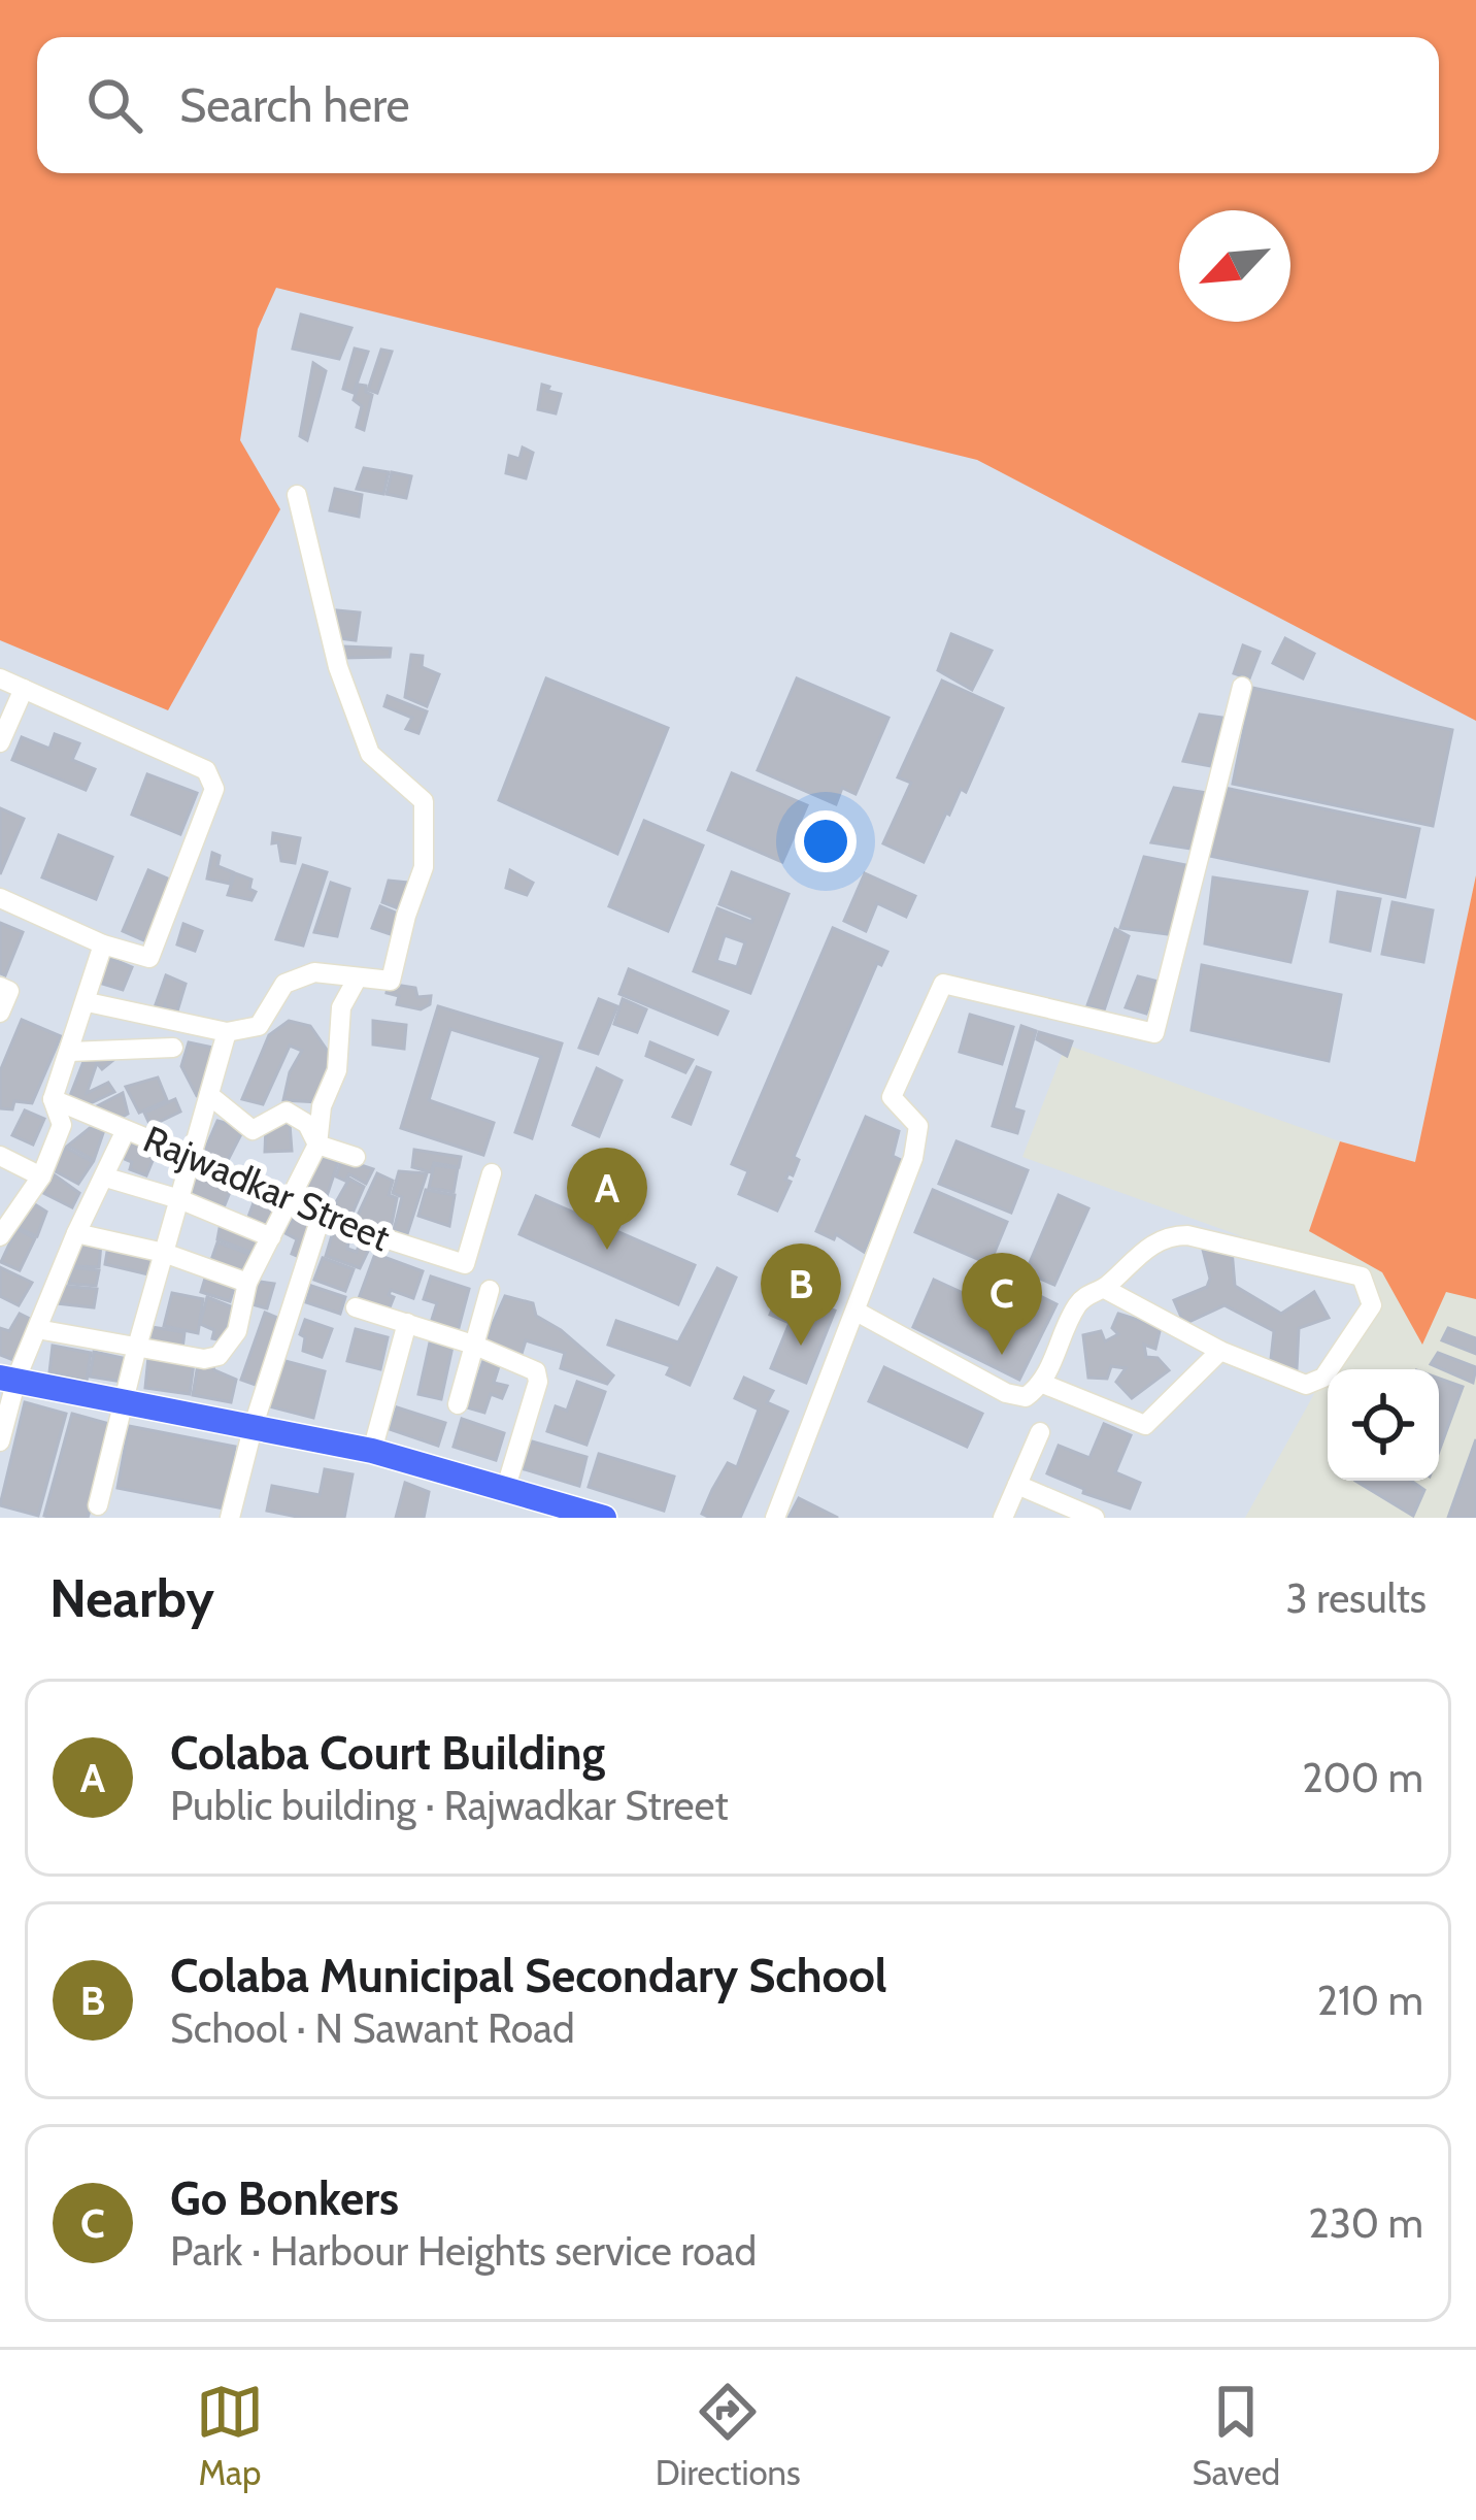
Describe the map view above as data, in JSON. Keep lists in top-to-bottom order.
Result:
{
  "streets": {
    "street": ["Rajwadkar Street"]
  },
  "north": "bottom left",
  "page": {
    "search": "Search here",
    "pins": ["A", "B", "C"],
    "heading": ["Nearby", "3 results"],
    "list": [
      {
        "mark": "A",
        "name": "Colaba Court Building",
        "note": "Public building · Rajwadkar Street",
        "value": "200 m"
      },
      {
        "mark": "B",
        "name": "Colaba Municipal Secondary School",
        "note": "School · N Sawant Road",
        "value": "210 m"
      },
      {
        "mark": "C",
        "name": "Go Bonkers",
        "note": "Park · Harbour Heights service road",
        "value": "230 m"
      }
    ],
    "nav": ["Map", "Directions", "Saved"]
  }
}
